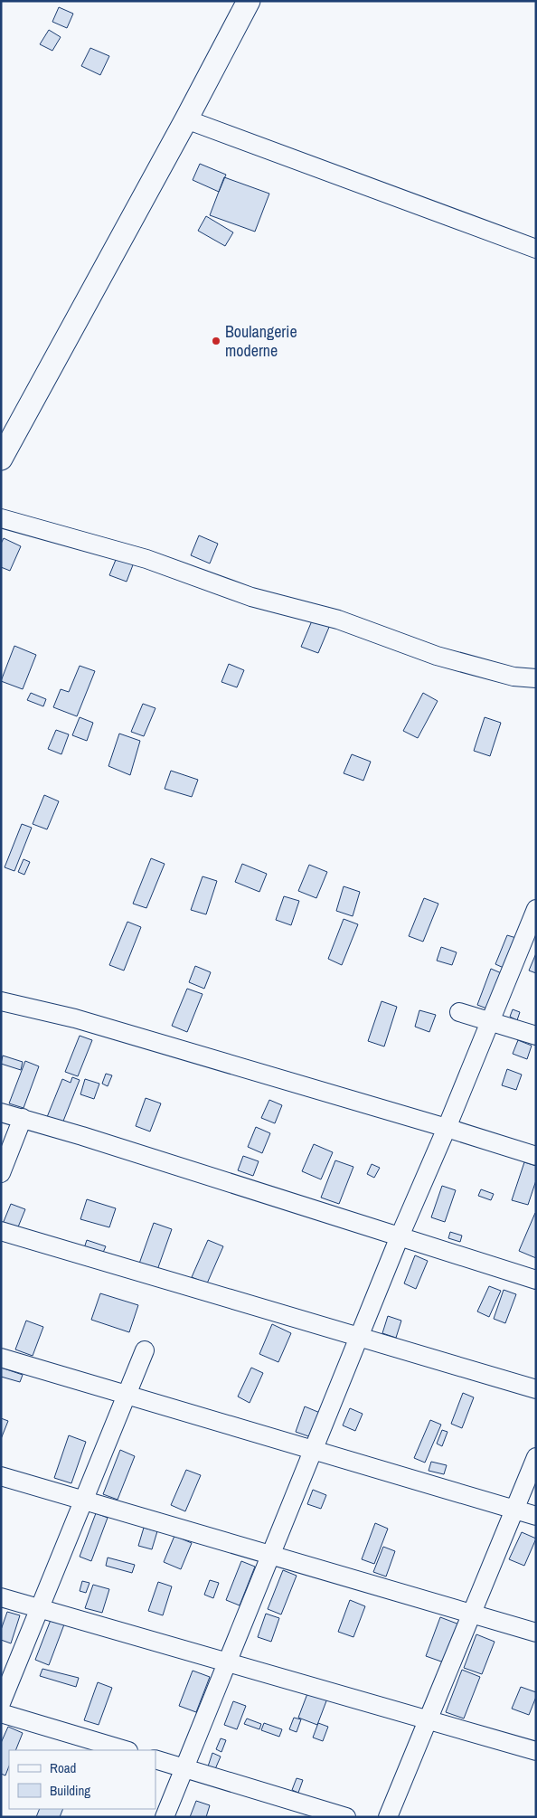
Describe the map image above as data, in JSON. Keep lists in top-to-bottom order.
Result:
{
  "places": ["Boulangerie moderne"],
  "legend": ["Road", "Building"]
}
